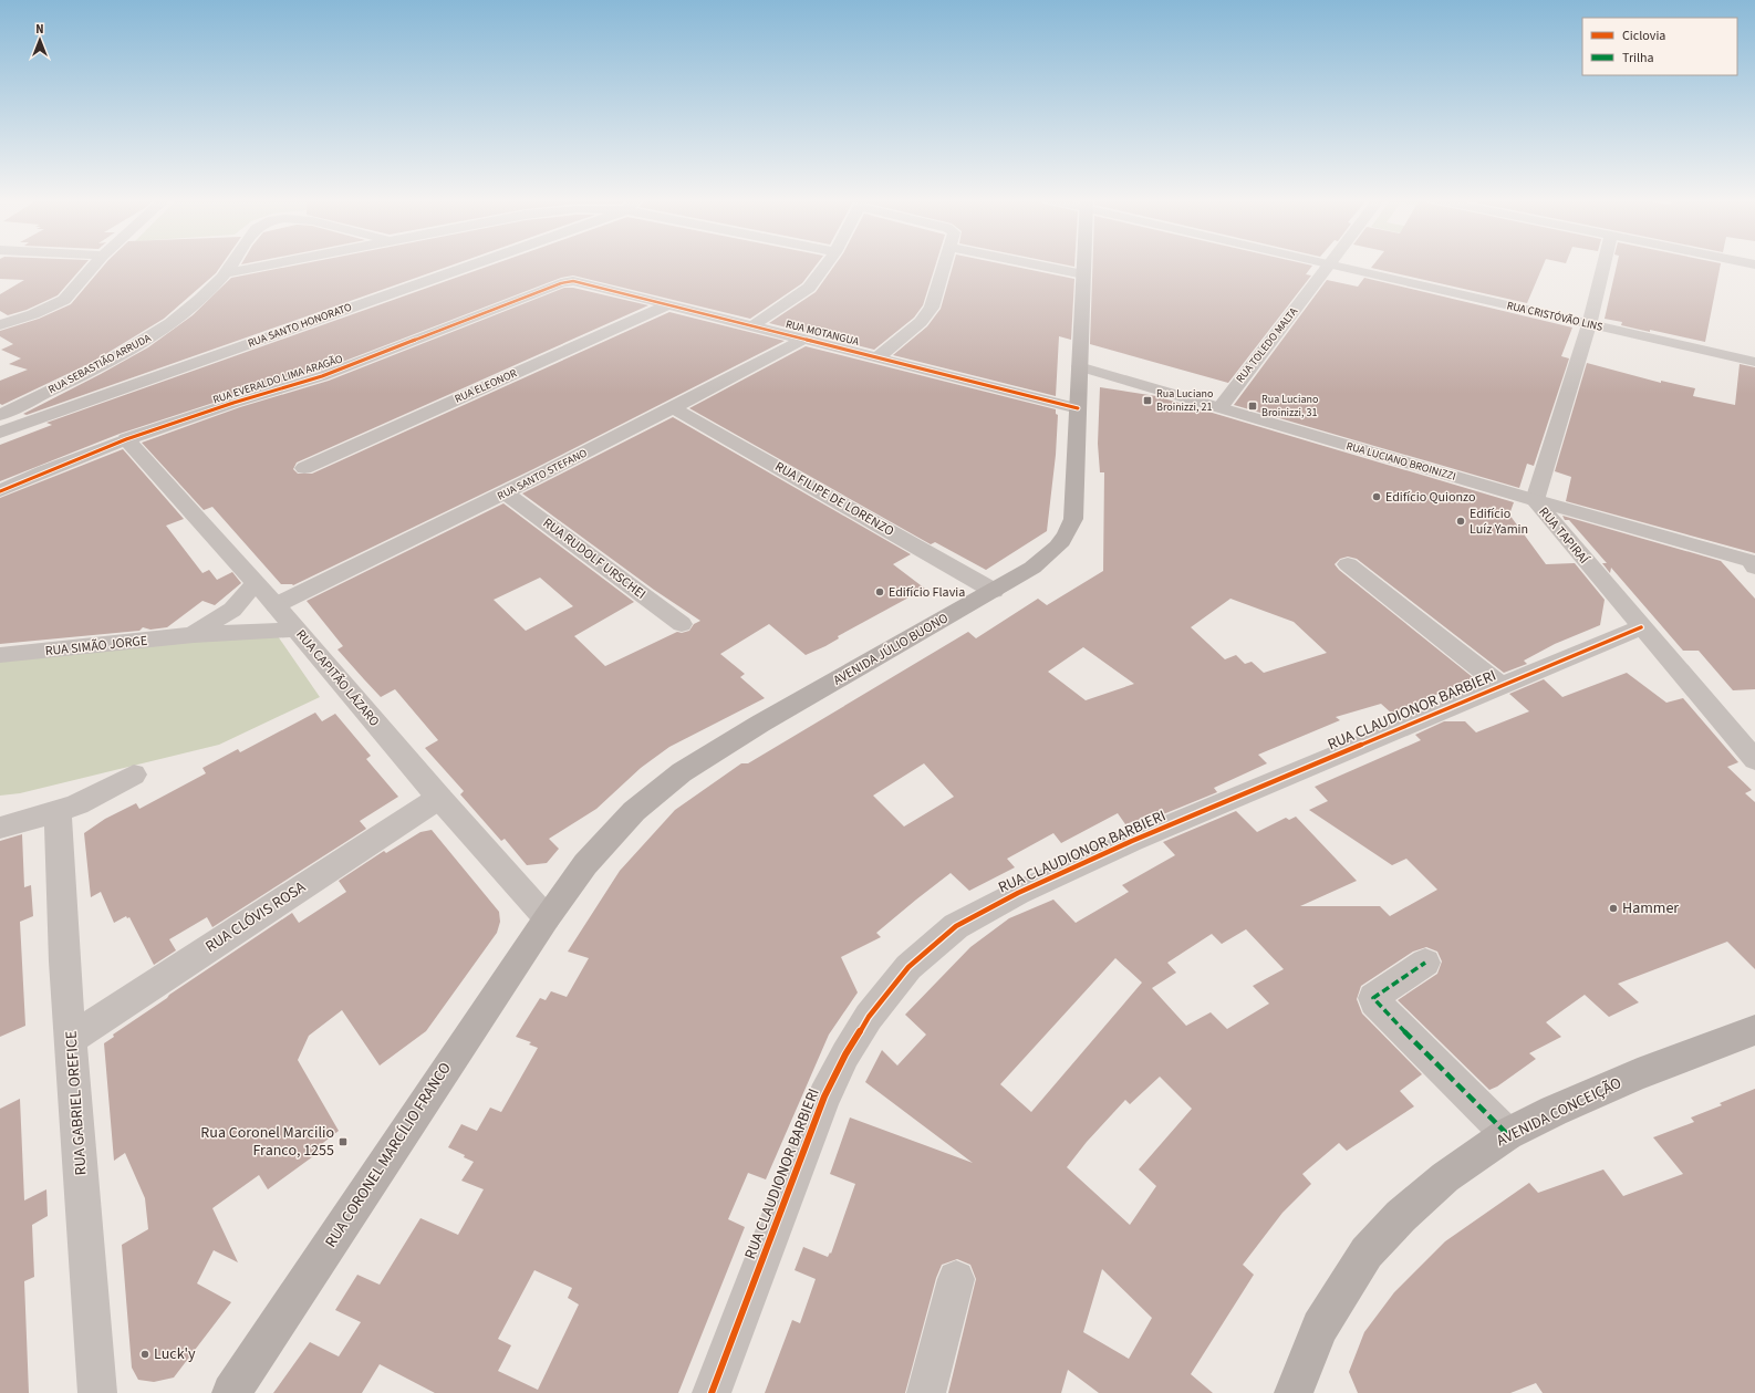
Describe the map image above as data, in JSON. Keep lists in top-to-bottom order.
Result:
{
  "streets": {
    "main road": ["AVENIDA JÚLIO BUONO", "AVENIDA CONCEIÇÃO", "RUA CORONEL MARCÍLIO FRANCO"],
    "street": [
      "RUA CRISTÓVÃO LINS",
      "RUA SANTO HONORATO",
      "RUA MOTANGUA",
      "RUA TOLEDO MALTA",
      "RUA SEBASTIÃO ARRUDA",
      "RUA EVERALDO LIMA ARAGÃO",
      "RUA ELEONOR",
      "RUA LUCIANO BROINIZZI",
      "RUA SANTO STEFANO",
      "RUA FILIPE DE LORENZO",
      "RUA TAPIRAÍ",
      "RUA RUDOLF URSCHEI",
      "RUA SIMÃO JORGE",
      "RUA CAPITÃO LÁZARO",
      "RUA CLAUDIONOR BARBIERI",
      "RUA CLÓVIS ROSA",
      "RUA GABRIEL OREFICE"
    ]
  },
  "crossings": [
    ["RUA CRISTÓVÃO LINS", "RUA TOLEDO MALTA"],
    ["RUA CRISTÓVÃO LINS", "RUA TAPIRAÍ"],
    ["RUA MOTANGUA", "RUA EVERALDO LIMA ARAGÃO"],
    ["RUA MOTANGUA", "RUA ELEONOR"],
    ["RUA MOTANGUA", "RUA SANTO STEFANO"],
    ["RUA MOTANGUA", "AVENIDA JÚLIO BUONO"],
    ["RUA TOLEDO MALTA", "RUA LUCIANO BROINIZZI"],
    ["RUA EVERALDO LIMA ARAGÃO", "RUA CAPITÃO LÁZARO"],
    ["RUA LUCIANO BROINIZZI", "RUA TAPIRAÍ"],
    ["RUA LUCIANO BROINIZZI", "AVENIDA JÚLIO BUONO"],
    ["RUA SANTO STEFANO", "RUA FILIPE DE LORENZO"],
    ["RUA SANTO STEFANO", "RUA RUDOLF URSCHEI"],
    ["RUA SANTO STEFANO", "RUA CAPITÃO LÁZARO"],
    ["RUA FILIPE DE LORENZO", "AVENIDA JÚLIO BUONO"],
    ["RUA TAPIRAÍ", "RUA CLAUDIONOR BARBIERI"],
    ["RUA SIMÃO JORGE", "RUA CAPITÃO LÁZARO"],
    ["AVENIDA JÚLIO BUONO", "RUA CAPITÃO LÁZARO"],
    ["AVENIDA JÚLIO BUONO", "RUA CORONEL MARCÍLIO FRANCO"],
    ["RUA CAPITÃO LÁZARO", "RUA CLÓVIS ROSA"],
    ["RUA CAPITÃO LÁZARO", "RUA CORONEL MARCÍLIO FRANCO"],
    ["RUA CLÓVIS ROSA", "RUA GABRIEL OREFICE"]
  ],
  "places": {
    "transit": ["Rua Luciano Broinizzi, 21", "Rua Luciano Broinizzi, 31", "Rua Coronel Marcilio Franco, 1255"],
    "other": [
      "Edifício Quionzo",
      "Edifício Luíz Yamin",
      "Edifício Flavia",
      "Hammer",
      "Luck'y"
    ]
  },
  "legend": ["Ciclovia", "Trilha"],
  "north": "top"
}
